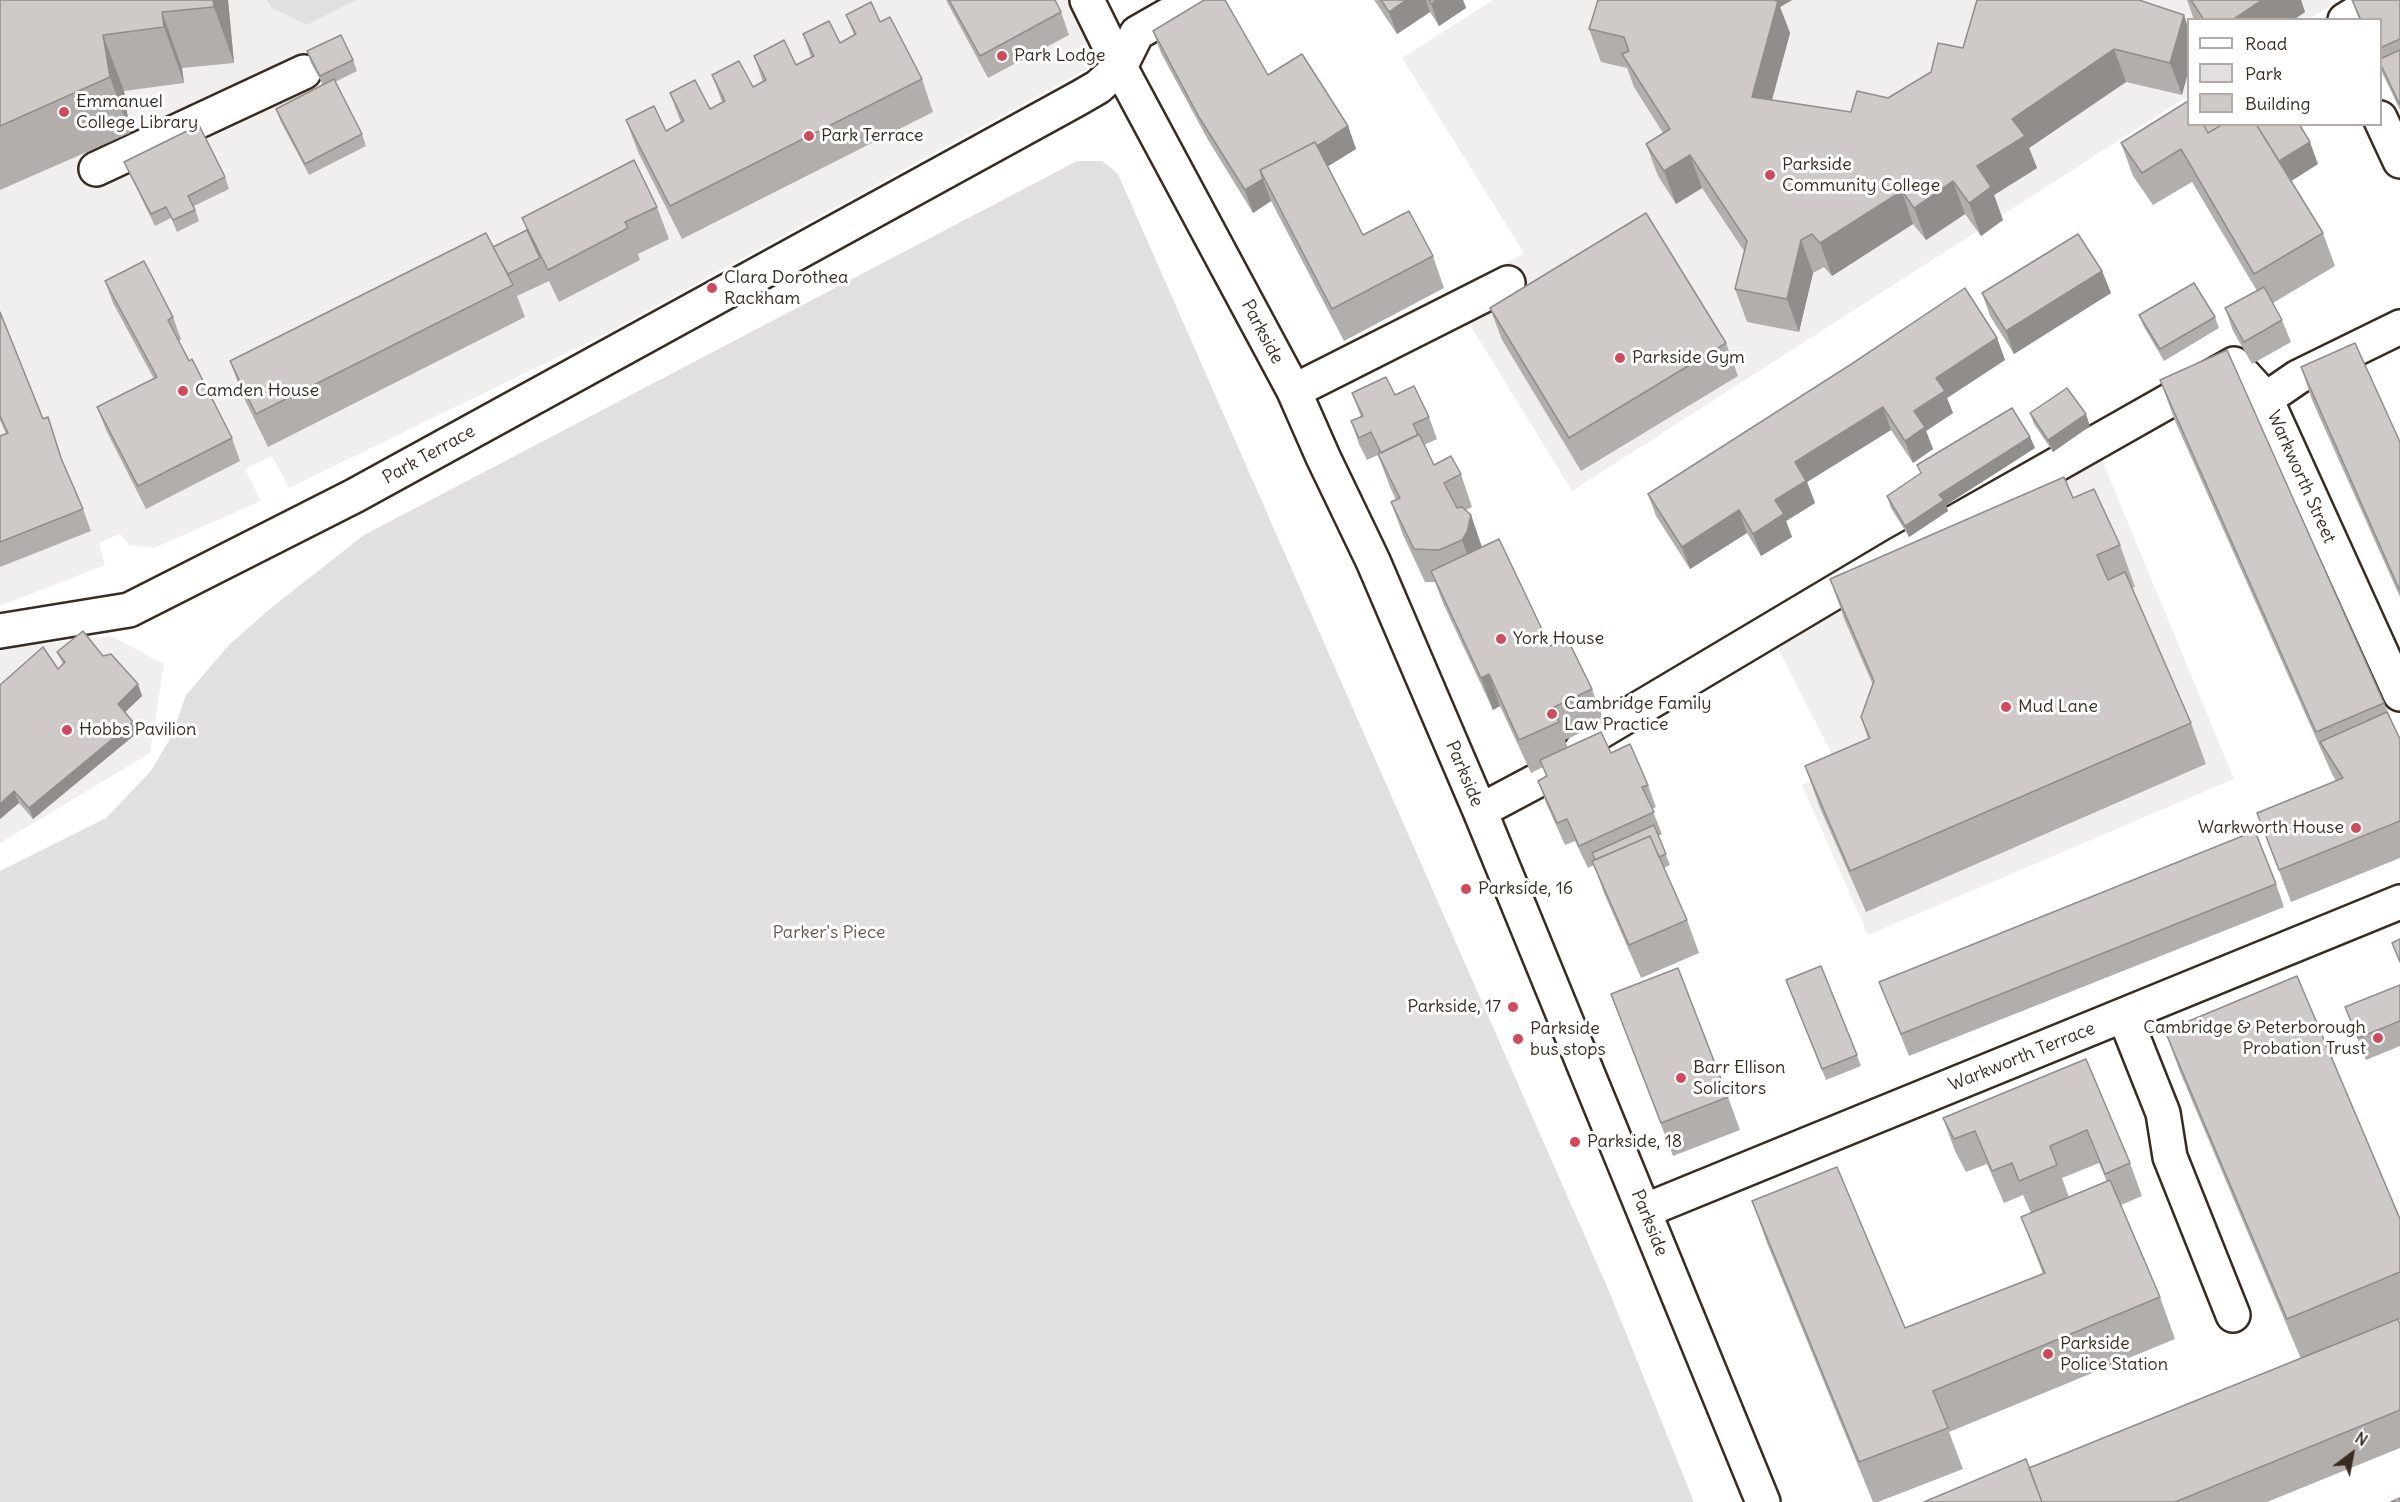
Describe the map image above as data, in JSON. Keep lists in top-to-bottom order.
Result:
{
  "streets": {
    "street": [
      "Parkside",
      "Park Terrace",
      "Warkworth Street",
      "Warkworth Terrace"
    ]
  },
  "crossings": [
    ["Parkside", "Park Terrace"],
    ["Parkside", "Warkworth Terrace"]
  ],
  "parks": ["Parker's Piece"],
  "places": [
    "Park Lodge",
    "Emmanuel College Library",
    "Park Terrace",
    "Parkside Community College",
    "Clara Dorothea Rackham",
    "Parkside Gym",
    "Camden House",
    "York House",
    "Mud Lane",
    "Cambridge Family Law Practice",
    "Hobbs Pavilion",
    "Warkworth House",
    "Parkside, 16",
    "Parkside, 17",
    "Cambridge & Peterborough Probation Trust",
    "Parkside bus stops",
    "Barr Ellison Solicitors",
    "Parkside, 18",
    "Parkside Police Station"
  ],
  "legend": ["Road", "Park", "Building"],
  "north": "top right"
}
